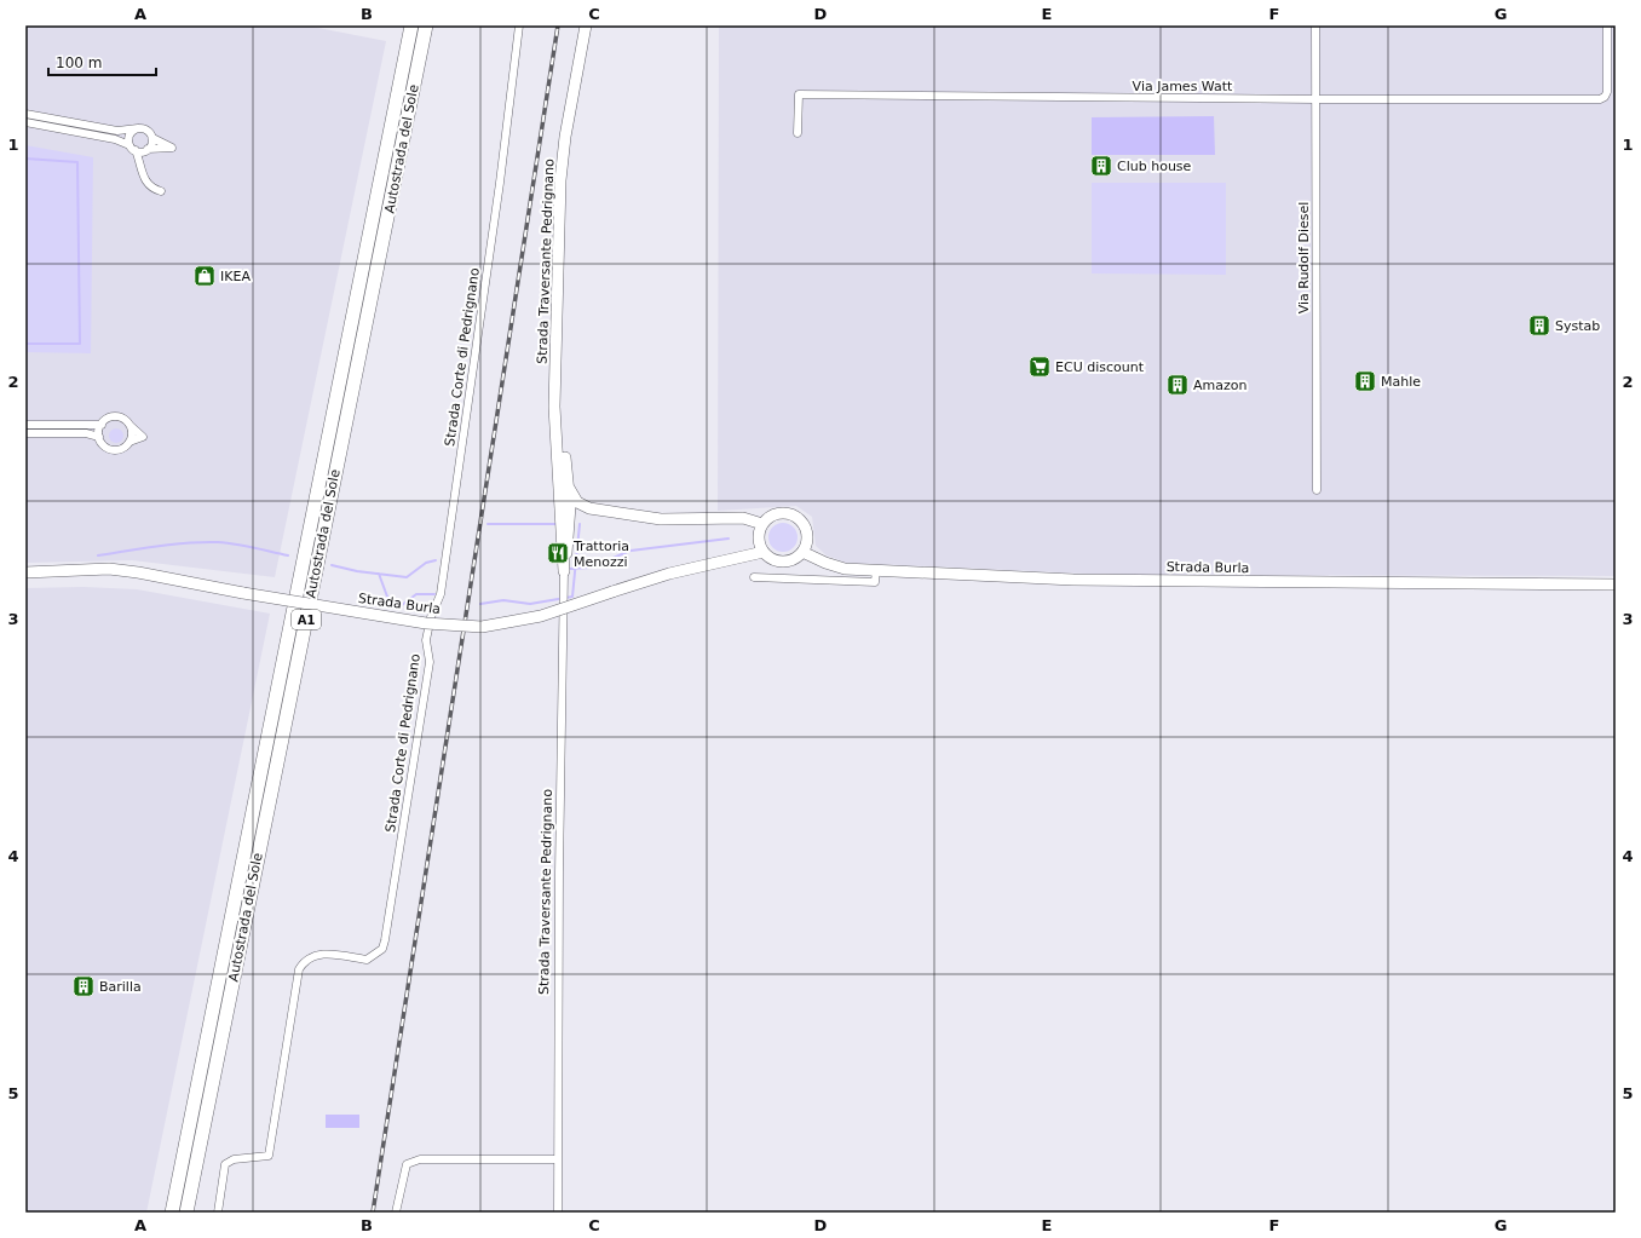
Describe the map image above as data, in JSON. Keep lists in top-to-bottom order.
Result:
{
  "streets": {
    "highway": ["Autostrada del Sole", "A1"],
    "main road": ["Strada Traversante Pedrignano", "Strada Burla"],
    "street": ["Via James Watt", "Via Rudolf Diesel", "Strada Corte di Pedrignano"]
  },
  "crossings": [
    ["Via James Watt", "Via Rudolf Diesel"]
  ],
  "places": {
    "building": [
      "Club house",
      "Systab",
      "Mahle",
      "Amazon",
      "Barilla"
    ],
    "shop": ["IKEA"],
    "supermarket": ["ECU discount"],
    "restaurant": ["Trattoria Menozzi"]
  },
  "scale_bar": "100 m",
  "grid": {
    "columns": [
      "A",
      "B",
      "C",
      "D",
      "E",
      "F",
      "G"
    ],
    "rows": [
      "1",
      "2",
      "3",
      "4",
      "5"
    ]
  }
}
